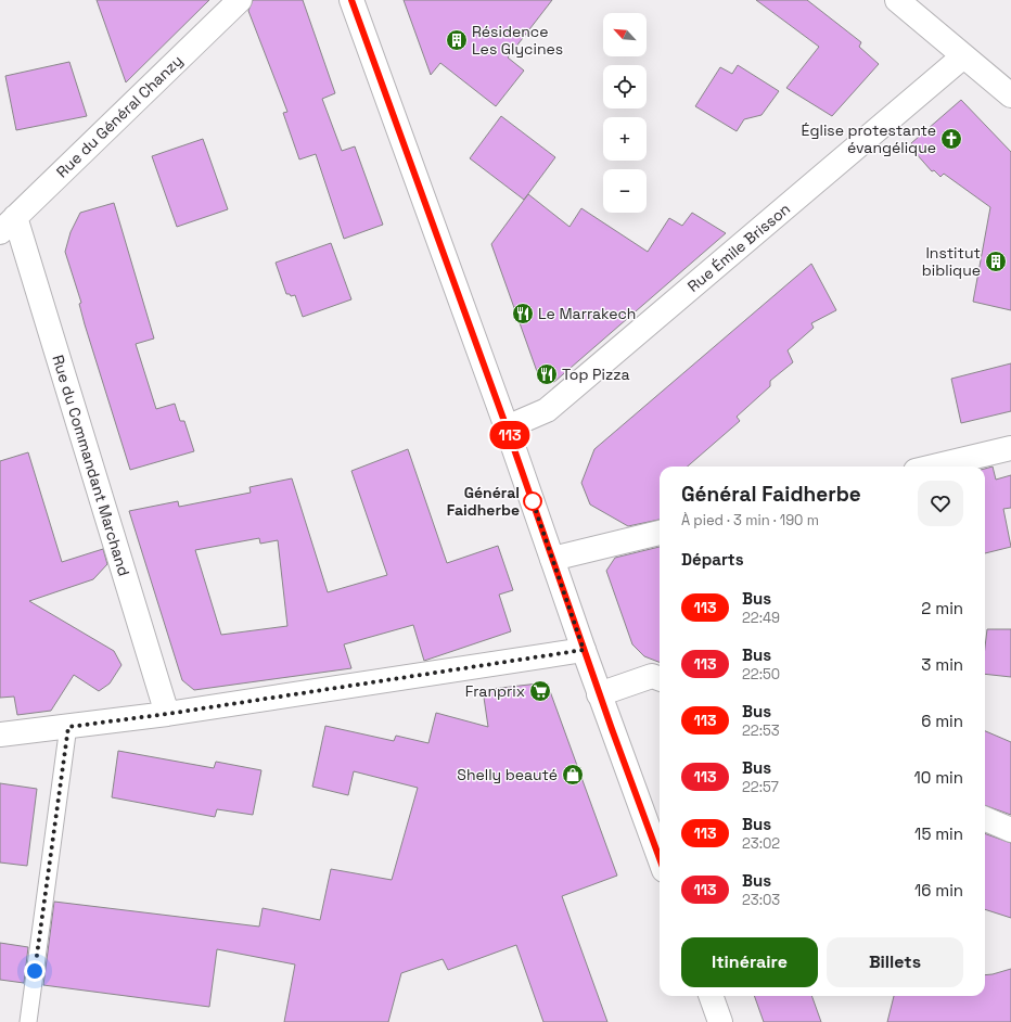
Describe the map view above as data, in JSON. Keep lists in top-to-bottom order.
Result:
{
  "streets": {
    "street": ["Rue du Général Chanzy", "Rue Émile Brisson", "Rue du Commandant Marchand"]
  },
  "crossings": [
    ["Rue du Général Chanzy", "Rue du Commandant Marchand"]
  ],
  "places": {
    "building": ["Résidence Les Glycines", "Institut biblique"],
    "church": ["Église protestante évangélique"],
    "restaurant": ["Le Marrakech", "Top Pizza"],
    "other": ["Général Faidherbe"],
    "supermarket": ["Franprix"],
    "shop": ["Shelly beauté"]
  },
  "lines": ["bus line 113"],
  "north": "top left",
  "page": {
    "on_map": "113",
    "map_buttons": ["+", "−"],
    "heading": [
      ["Général Faidherbe", "À pied · 3 min · 190 m"],
      "Départs"
    ],
    "list": [
      {
        "mark": "113",
        "name": "Bus",
        "note": "22:49",
        "value": "2 min"
      },
      {
        "mark": "113",
        "name": "Bus",
        "note": "22:50",
        "value": "3 min"
      },
      {
        "mark": "113",
        "name": "Bus",
        "note": "22:53",
        "value": "6 min"
      },
      {
        "mark": "113",
        "name": "Bus",
        "note": "22:57",
        "value": "10 min"
      },
      {
        "mark": "113",
        "name": "Bus",
        "note": "23:02",
        "value": "15 min"
      },
      {
        "mark": "113",
        "name": "Bus",
        "note": "23:03",
        "value": "16 min"
      }
    ],
    "buttons": ["Itinéraire", "Billets"]
  }
}
